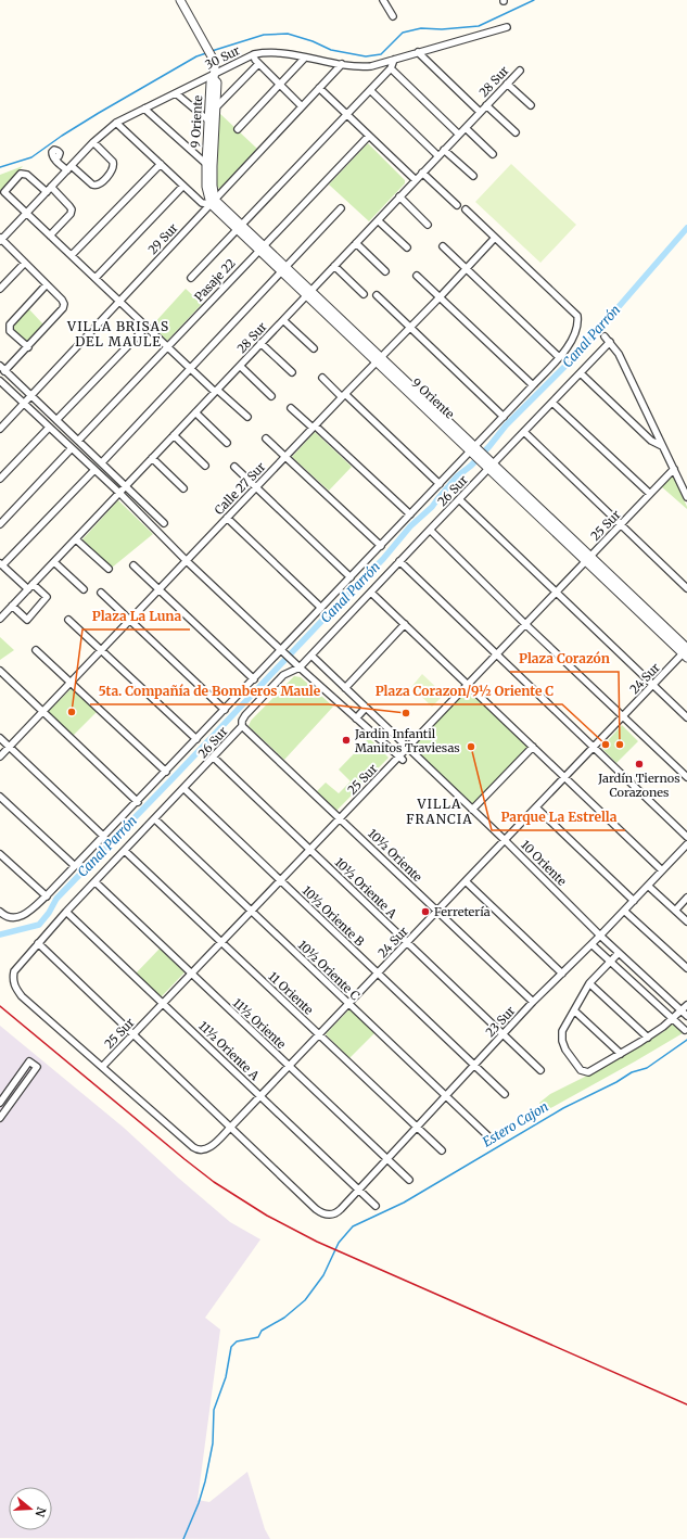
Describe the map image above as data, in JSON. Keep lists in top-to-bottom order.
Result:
{
  "streets": {
    "street": [
      "30 Sur",
      "28 Sur",
      "9 Oriente",
      "29 Sur",
      "Pasaje 22",
      "Calle 27 Sur",
      "26 Sur",
      "25 Sur",
      "24 Sur",
      "10½ Oriente",
      "10 Oriente",
      "10½ Oriente A",
      "10½ Oriente B",
      "10½ Oriente C",
      "11 Oriente",
      "23 Sur",
      "11½ Oriente",
      "11½ Oriente A"
    ]
  },
  "crossings": [
    ["30 Sur", "9 Oriente"],
    ["30 Sur", "29 Sur"],
    ["28 Sur", "9 Oriente"],
    ["9 Oriente", "29 Sur"],
    ["9 Oriente", "Pasaje 22"],
    ["9 Oriente", "Calle 27 Sur"],
    ["9 Oriente", "26 Sur"],
    ["9 Oriente", "25 Sur"],
    ["9 Oriente", "24 Sur"],
    ["Calle 27 Sur", "26 Sur"],
    ["26 Sur", "25 Sur"],
    ["26 Sur", "24 Sur"],
    ["26 Sur", "10½ Oriente"],
    ["26 Sur", "10 Oriente"],
    ["26 Sur", "10½ Oriente A"],
    ["26 Sur", "10½ Oriente B"],
    ["26 Sur", "10½ Oriente C"],
    ["26 Sur", "11 Oriente"],
    ["26 Sur", "11½ Oriente"],
    ["26 Sur", "11½ Oriente A"],
    ["25 Sur", "24 Sur"],
    ["25 Sur", "10½ Oriente"],
    ["25 Sur", "10 Oriente"],
    ["25 Sur", "10½ Oriente A"],
    ["25 Sur", "10½ Oriente B"],
    ["25 Sur", "10½ Oriente C"],
    ["25 Sur", "11 Oriente"],
    ["25 Sur", "11½ Oriente"],
    ["25 Sur", "11½ Oriente A"],
    ["24 Sur", "10½ Oriente"],
    ["24 Sur", "10 Oriente"],
    ["24 Sur", "10½ Oriente A"],
    ["24 Sur", "10½ Oriente B"],
    ["24 Sur", "10½ Oriente C"],
    ["24 Sur", "11 Oriente"],
    ["24 Sur", "23 Sur"],
    ["24 Sur", "11½ Oriente"],
    ["24 Sur", "11½ Oriente A"],
    ["10½ Oriente", "23 Sur"],
    ["10 Oriente", "23 Sur"],
    ["10½ Oriente A", "23 Sur"],
    ["10½ Oriente B", "23 Sur"],
    ["10½ Oriente C", "23 Sur"],
    ["11 Oriente", "23 Sur"],
    ["23 Sur", "11½ Oriente"],
    ["23 Sur", "11½ Oriente A"]
  ],
  "districts": ["VILLA BRISAS DEL MAULE", "VILLA FRANCIA"],
  "water": ["Canal Parrón", "Estero Cajon"],
  "places": [
    "Plaza La Luna",
    "5ta. Compañía de Bomberos Maule",
    "Jardin Infantil Manitos Traviesas",
    "Plaza Corazon/9½ Oriente C",
    "Plaza Corazón",
    "Parque La Estrella",
    "Jardín Tiernos Corazones",
    "Ferretería"
  ],
  "north": "right"
}
